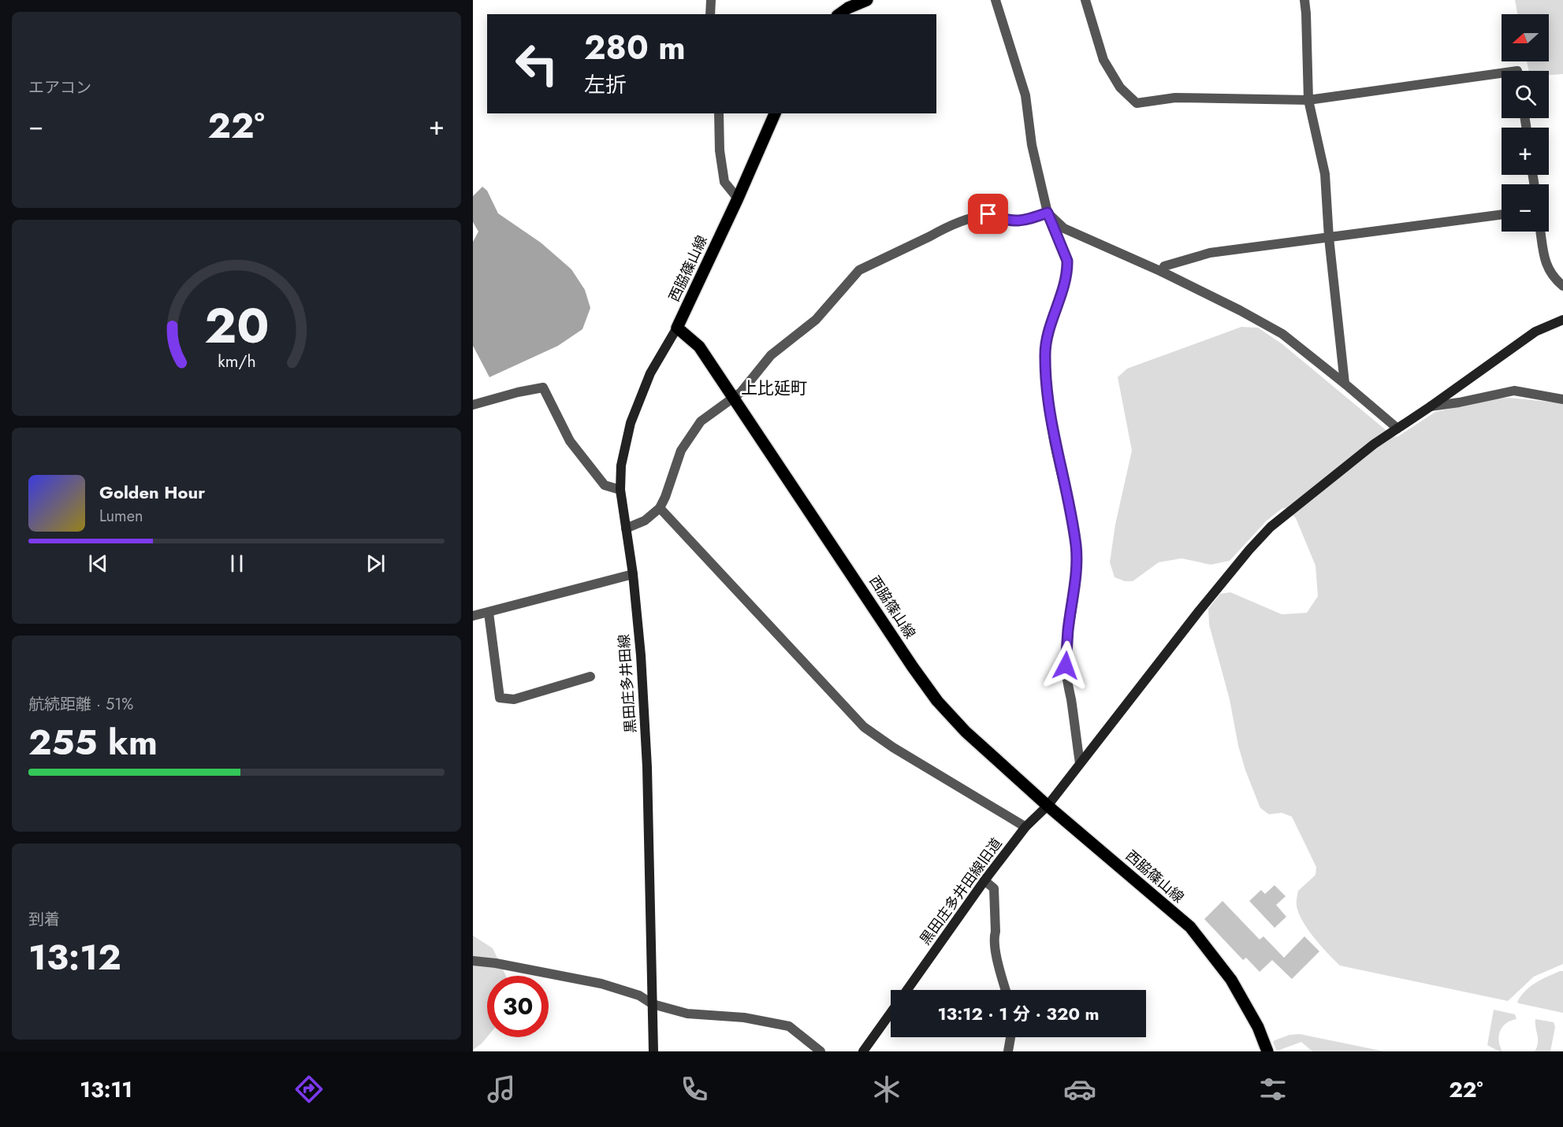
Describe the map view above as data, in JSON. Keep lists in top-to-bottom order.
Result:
{
  "streets": {
    "main road": ["西脇篠山線"],
    "street": ["黒田庄多井田線", "黒田庄多井田線旧道"]
  },
  "crossings": [
    ["西脇篠山線", "黒田庄多井田線"],
    ["西脇篠山線", "黒田庄多井田線旧道"]
  ],
  "districts": ["上比延町"],
  "north": "left",
  "page": {
    "tile": [
      "エアコン",
      ["航続距離 · 51%", "255 km"],
      ["到着", "13:12"]
    ],
    "map_buttons": ["+", "−"],
    "turn": ["280 m", "左折"],
    "heat": ["−", "22°", "+"],
    "song": ["Golden Hour", "Lumen"],
    "limit": "30",
    "trip": "13:12 · 1 分 · 320 m",
    "tabs": ["13:11", "22°"],
    "gauge": ["20", "km/h"]
  }
}
